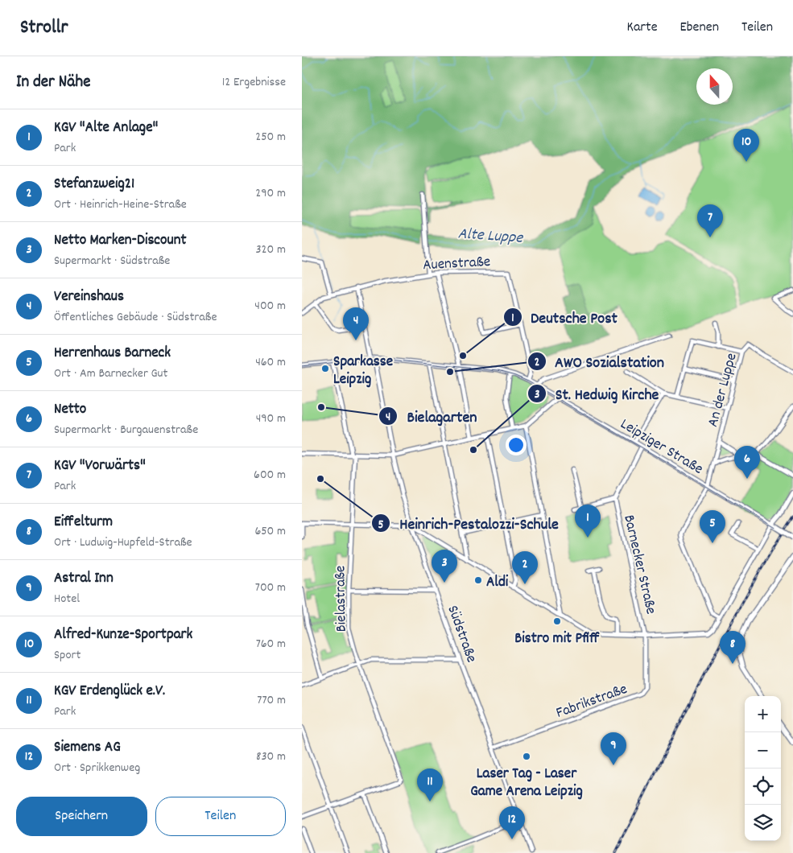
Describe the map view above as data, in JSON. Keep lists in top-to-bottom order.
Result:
{
  "streets": {
    "street": [
      "Auenstraße",
      "An der Luppe",
      "Leipziger Straße",
      "Barnecker Straße",
      "Bielastraße",
      "Südstraße",
      "Fabrikstraße"
    ]
  },
  "crossings": [
    ["Auenstraße", "Leipziger Straße"],
    ["Auenstraße", "Südstraße"],
    ["An der Luppe", "Leipziger Straße"],
    ["Leipziger Straße", "Barnecker Straße"],
    ["Leipziger Straße", "Bielastraße"],
    ["Leipziger Straße", "Südstraße"],
    ["Barnecker Straße", "Fabrikstraße"],
    ["Südstraße", "Fabrikstraße"]
  ],
  "water": ["Alte Luppe"],
  "places": [
    "Deutsche Post",
    "Sparkasse Leipzig",
    "AWO Sozialstation",
    "Bielagarten",
    "St. Hedwig Kirche",
    "Heinrich-Pestalozzi-Schule",
    "Aldi",
    "Bistro mit Pfiff",
    "Laser Tag - Laser Game Arena Leipzig"
  ],
  "north": "top",
  "page": {
    "header": "Strollr",
    "nav": ["Karte", "Ebenen", "Teilen"],
    "heading": ["In der Nähe", "12 Ergebnisse"],
    "list": [
      {
        "mark": "1",
        "name": "KGV \"Alte Anlage\"",
        "note": "Park",
        "value": "250 m"
      },
      {
        "mark": "2",
        "name": "Stefanzweig21",
        "note": "Ort · Heinrich-Heine-Straße",
        "value": "290 m"
      },
      {
        "mark": "3",
        "name": "Netto Marken-Discount",
        "note": "Supermarkt · Südstraße",
        "value": "320 m"
      },
      {
        "mark": "4",
        "name": "Vereinshaus",
        "note": "Öffentliches Gebäude · Südstraße",
        "value": "400 m"
      },
      {
        "mark": "5",
        "name": "Herrenhaus Barneck",
        "note": "Ort · Am Barnecker Gut",
        "value": "460 m"
      },
      {
        "mark": "6",
        "name": "Netto",
        "note": "Supermarkt · Burgauenstraße",
        "value": "490 m"
      },
      {
        "mark": "7",
        "name": "KGV \"Vorwärts\"",
        "note": "Park",
        "value": "600 m"
      },
      {
        "mark": "8",
        "name": "Eiffelturm",
        "note": "Ort · Ludwig-Hupfeld-Straße",
        "value": "650 m"
      },
      {
        "mark": "9",
        "name": "Astral Inn",
        "note": "Hotel",
        "value": "700 m"
      },
      {
        "mark": "10",
        "name": "Alfred-Kunze-Sportpark",
        "note": "Sport",
        "value": "760 m"
      },
      {
        "mark": "11",
        "name": "KGV Erdenglück e.V.",
        "note": "Park",
        "value": "770 m"
      },
      {
        "mark": "12",
        "name": "Siemens AG",
        "note": "Ort · Sprikkenweg",
        "value": "830 m"
      }
    ],
    "pins": [
      "10",
      "7",
      "4",
      "6",
      "1",
      "5",
      "3",
      "2",
      "8",
      "9",
      "11",
      "12"
    ],
    "map_buttons": ["+", "−"],
    "buttons": ["Speichern", "Teilen"]
  }
}
